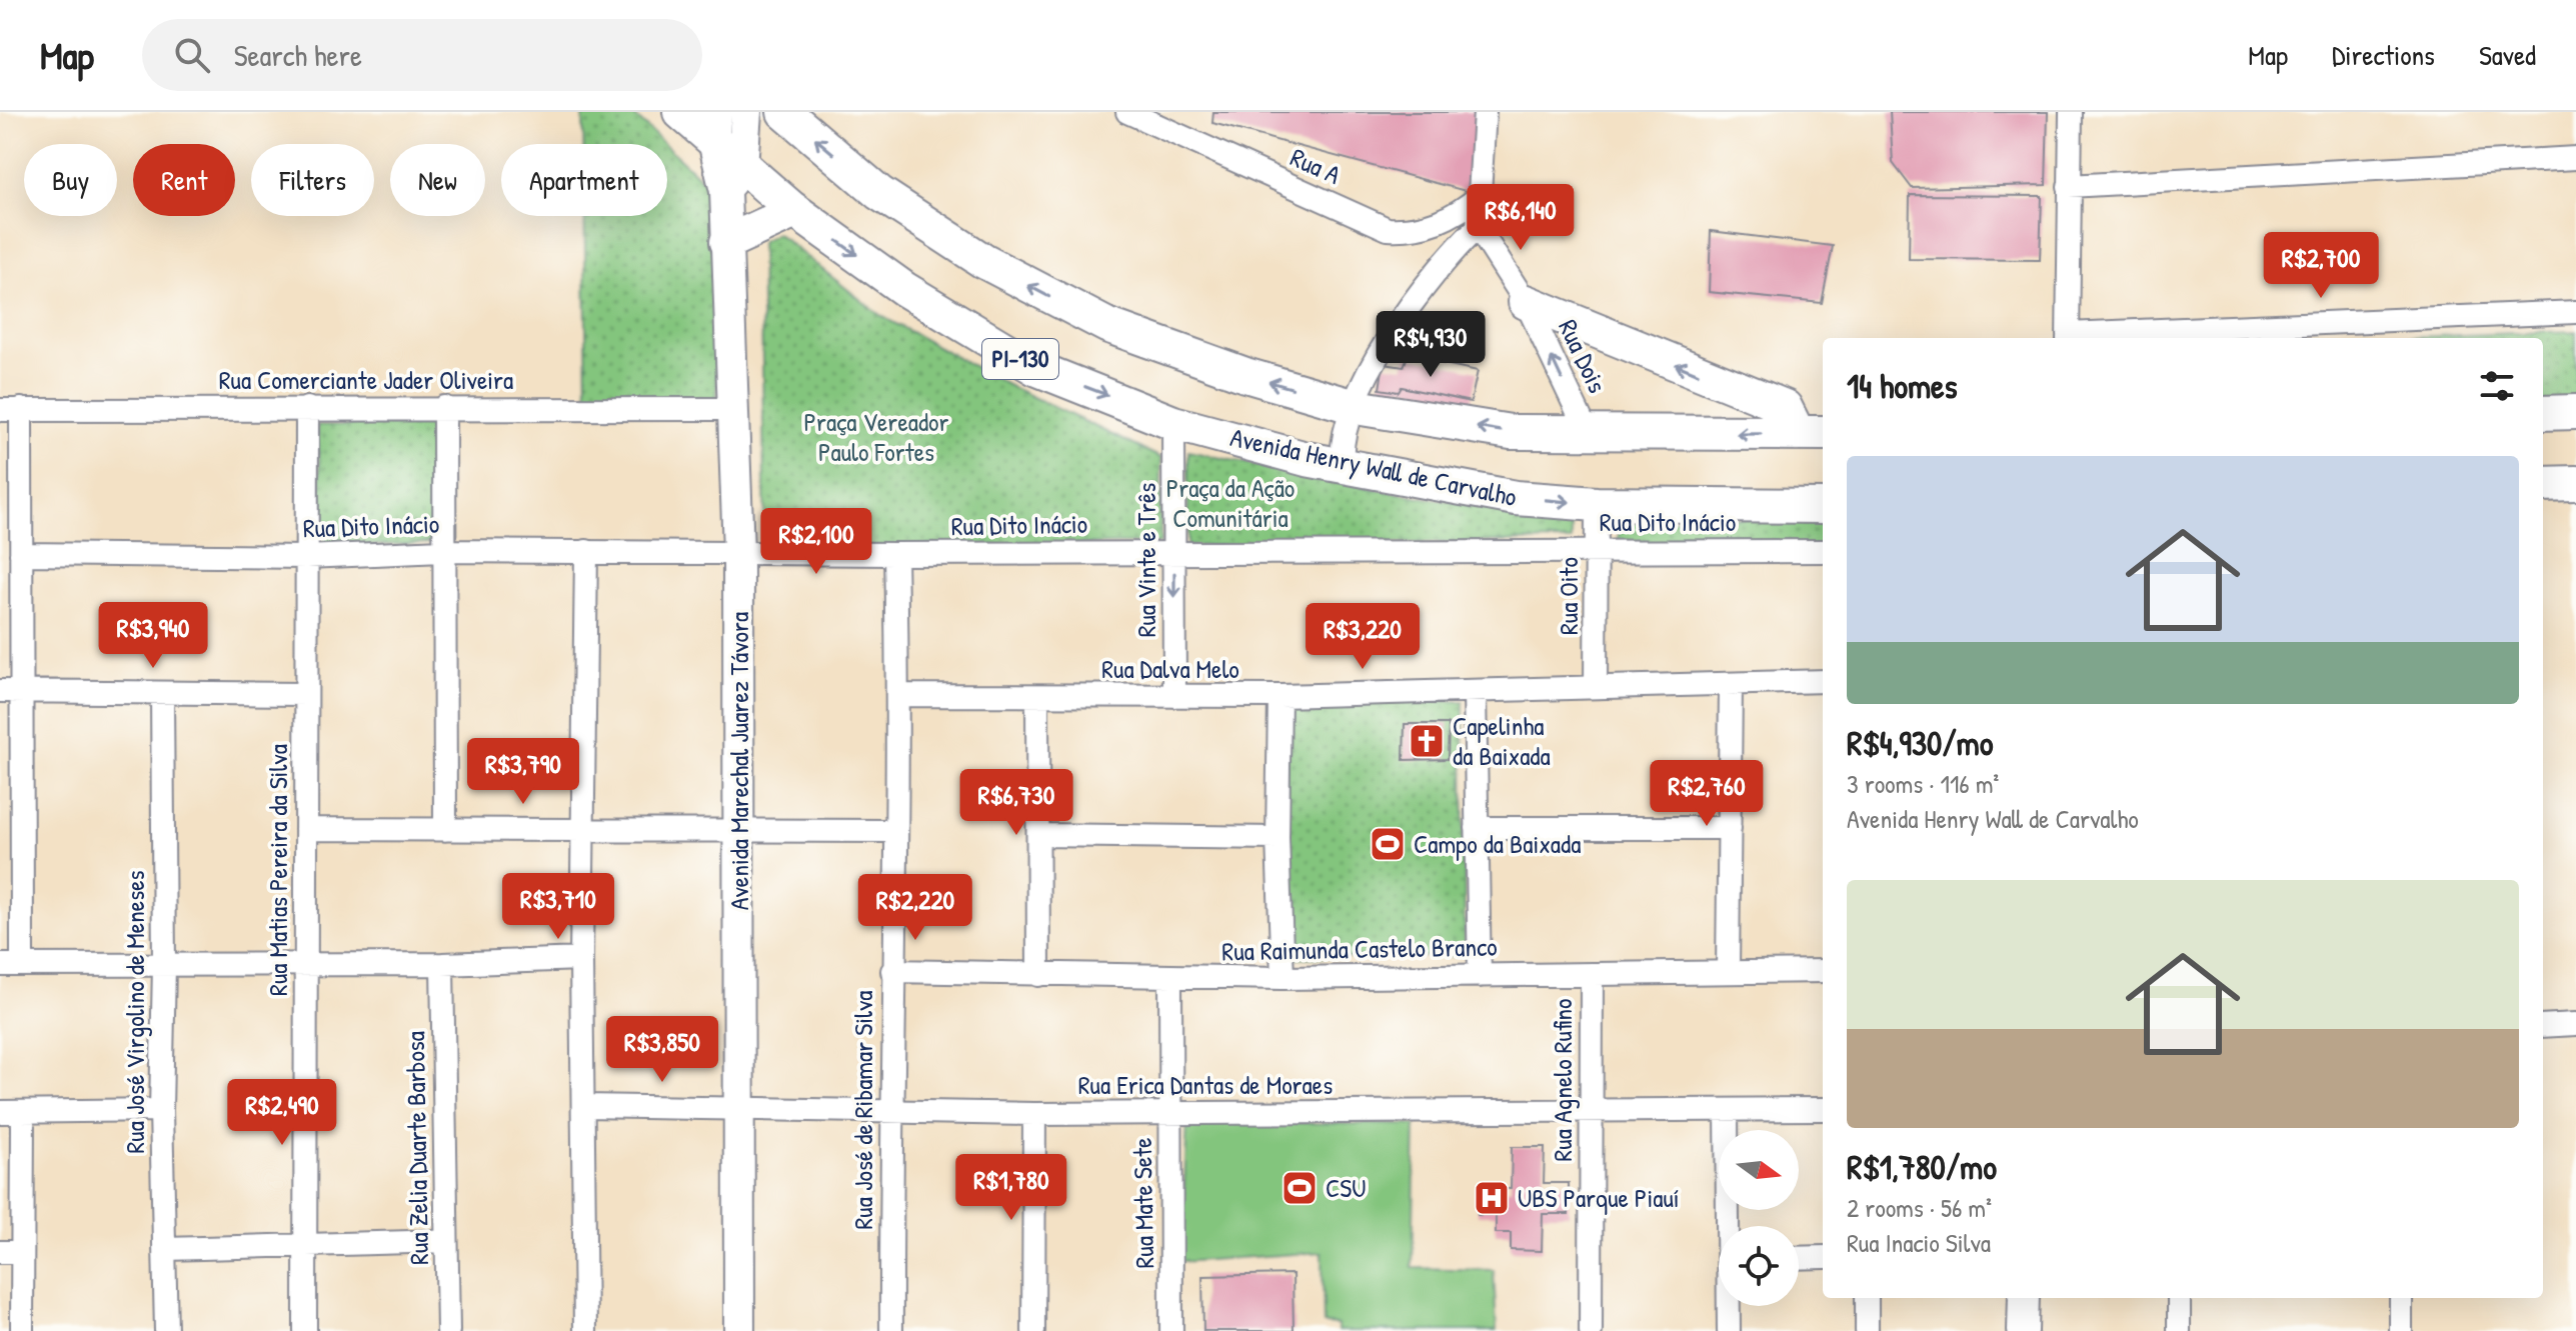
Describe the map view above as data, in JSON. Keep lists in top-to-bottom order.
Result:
{
  "streets": {
    "main road": ["PI-130", "Avenida Henry Wall de Carvalho"],
    "street": [
      "Rua A",
      "Rua Dois",
      "Rua Comerciante Jader Oliveira",
      "Rua Dito Inácio",
      "Rua Vinte e Três",
      "Rua Oito",
      "Rua Dalva Melo",
      "Avenida Marechal Juarez Távora",
      "Rua Matias Pereira da Silva",
      "Rua Raimunda Castelo Branco",
      "Rua José Virgolino de Meneses",
      "Rua Agnelo Rufino",
      "Rua Erica Dantas de Moraes",
      "Rua José de Ribamar Silva",
      "Rua Zelia Duarte Barbosa",
      "Rua Mate Sete"
    ]
  },
  "crossings": [
    ["Rua Dois", "PI-130"],
    ["Rua Comerciante Jader Oliveira", "Avenida Marechal Juarez Távora"],
    ["Rua Comerciante Jader Oliveira", "Rua Matias Pereira da Silva"],
    ["Avenida Henry Wall de Carvalho", "Rua Vinte e Três"],
    ["Avenida Henry Wall de Carvalho", "Rua Oito"],
    ["Avenida Henry Wall de Carvalho", "Avenida Marechal Juarez Távora"],
    ["Rua Dito Inácio", "Rua Vinte e Três"],
    ["Rua Dito Inácio", "Rua Oito"],
    ["Rua Dito Inácio", "Avenida Marechal Juarez Távora"],
    ["Rua Dito Inácio", "Rua Matias Pereira da Silva"],
    ["Rua Dito Inácio", "Rua José de Ribamar Silva"],
    ["Rua Vinte e Três", "Rua Dalva Melo"],
    ["Rua Oito", "Rua Dalva Melo"],
    ["Rua Dalva Melo", "Rua José de Ribamar Silva"],
    ["Avenida Marechal Juarez Távora", "Rua Erica Dantas de Moraes"],
    ["Rua Raimunda Castelo Branco", "Rua Agnelo Rufino"],
    ["Rua Raimunda Castelo Branco", "Rua José de Ribamar Silva"],
    ["Rua Raimunda Castelo Branco", "Rua Mate Sete"],
    ["Rua Agnelo Rufino", "Rua Erica Dantas de Moraes"],
    ["Rua Erica Dantas de Moraes", "Rua José de Ribamar Silva"],
    ["Rua Erica Dantas de Moraes", "Rua Mate Sete"]
  ],
  "one_way": ["Rua Dois", "Rua Vinte e Três"],
  "parks": ["Praça Vereador Paulo Fortes", "Praça da Ação Comunitária"],
  "places": {
    "church": ["Capelinha da Baixada"],
    "sports": ["Campo da Baixada", "CSU"],
    "hospital": ["UBS Parque Piauí"]
  },
  "north": "right",
  "page": {
    "header": "Map",
    "search": "Search here",
    "nav": ["Map", "Directions", "Saved"],
    "chip": [
      "Buy",
      "Rent",
      "Filters",
      "New",
      "Apartment"
    ],
    "price": [
      "R$6,140",
      "R$2,700",
      "R$4,930",
      "R$2,100",
      "R$3,940",
      "R$3,220",
      "R$3,790",
      "R$2,760",
      "R$6,730",
      "R$3,710",
      "R$2,220",
      "R$3,850",
      "R$2,490",
      "R$1,780"
    ],
    "heading": "14 homes",
    "list": [
      {
        "name": "R$4,930/mo",
        "note": "3 rooms · 116 m² · Avenida Henry Wall de Carvalho"
      },
      {
        "name": "R$1,780/mo",
        "note": "2 rooms · 56 m² · Rua Inacio Silva"
      }
    ]
  }
}
